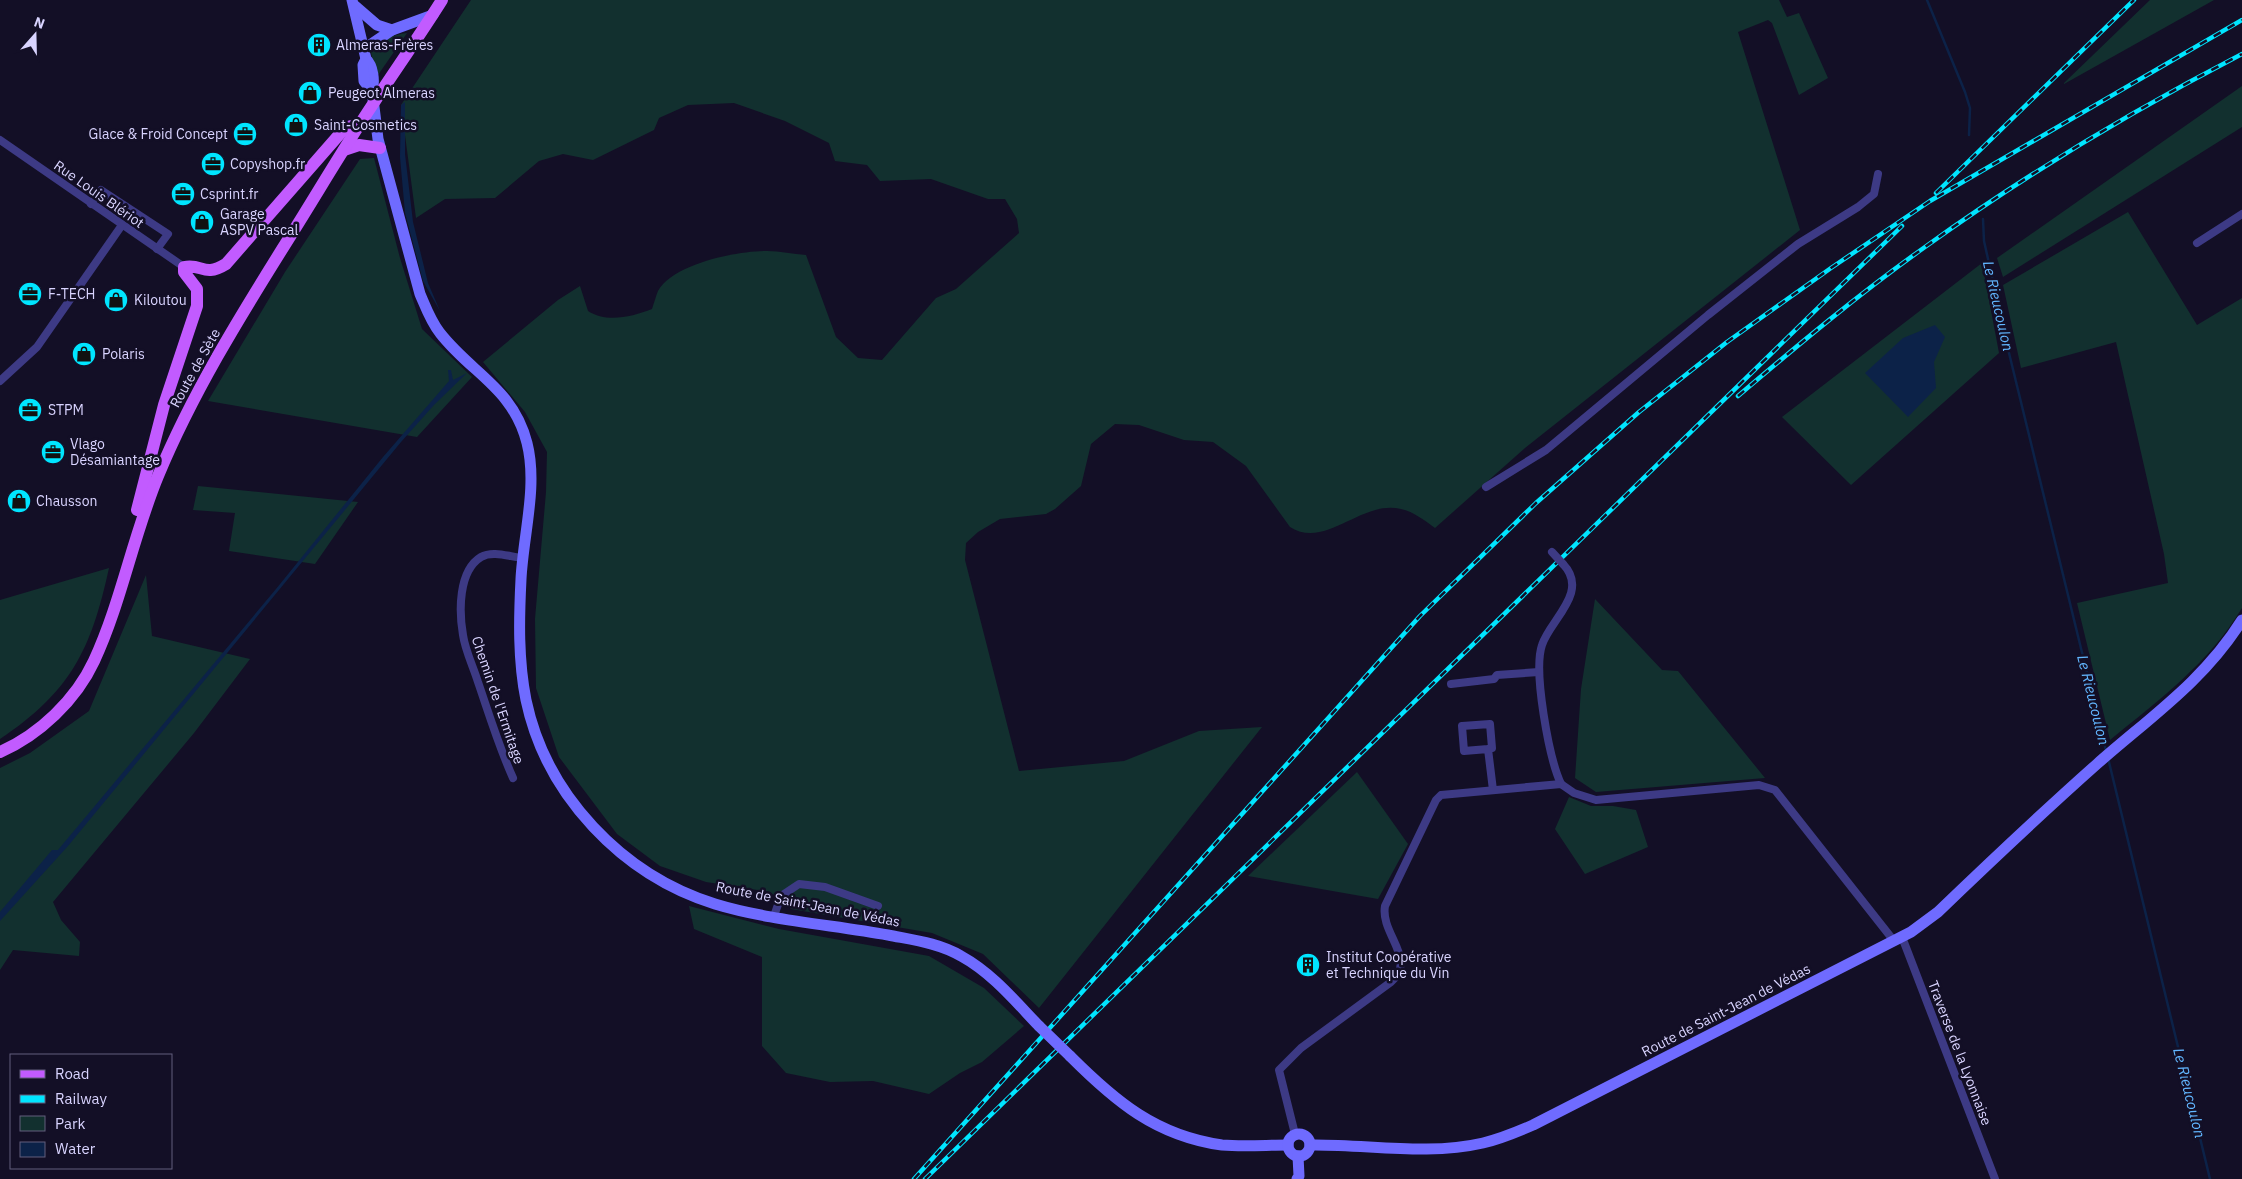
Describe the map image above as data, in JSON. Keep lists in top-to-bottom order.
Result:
{
  "streets": {
    "main road": ["Route de Sète"],
    "street": [
      "Rue Louis Blériot",
      "Chemin de l'Ermitage",
      "Route de Saint-Jean de Védas",
      "Traverse de la Lyonnaise"
    ]
  },
  "crossings": [
    ["Chemin de l'Ermitage", "Route de Saint-Jean de Védas"],
    ["Route de Saint-Jean de Védas", "Traverse de la Lyonnaise"]
  ],
  "water": ["Le Rieucoulon"],
  "places": {
    "building": ["Almeras-Frères", "Institut Coopérative et Technique du Vin"],
    "shop": [
      "Peugeot Almeras",
      "Saint-Cosmetics",
      "Garage ASPV Pascal",
      "Kiloutou",
      "Polaris",
      "Chausson"
    ],
    "office": [
      "Glace & Froid Concept",
      "Copyshop.fr",
      "Csprint.fr",
      "F-TECH",
      "STPM",
      "Vlago Désamiantage"
    ]
  },
  "legend": [
    "Road",
    "Railway",
    "Park",
    "Water"
  ],
  "north": "top"
}
